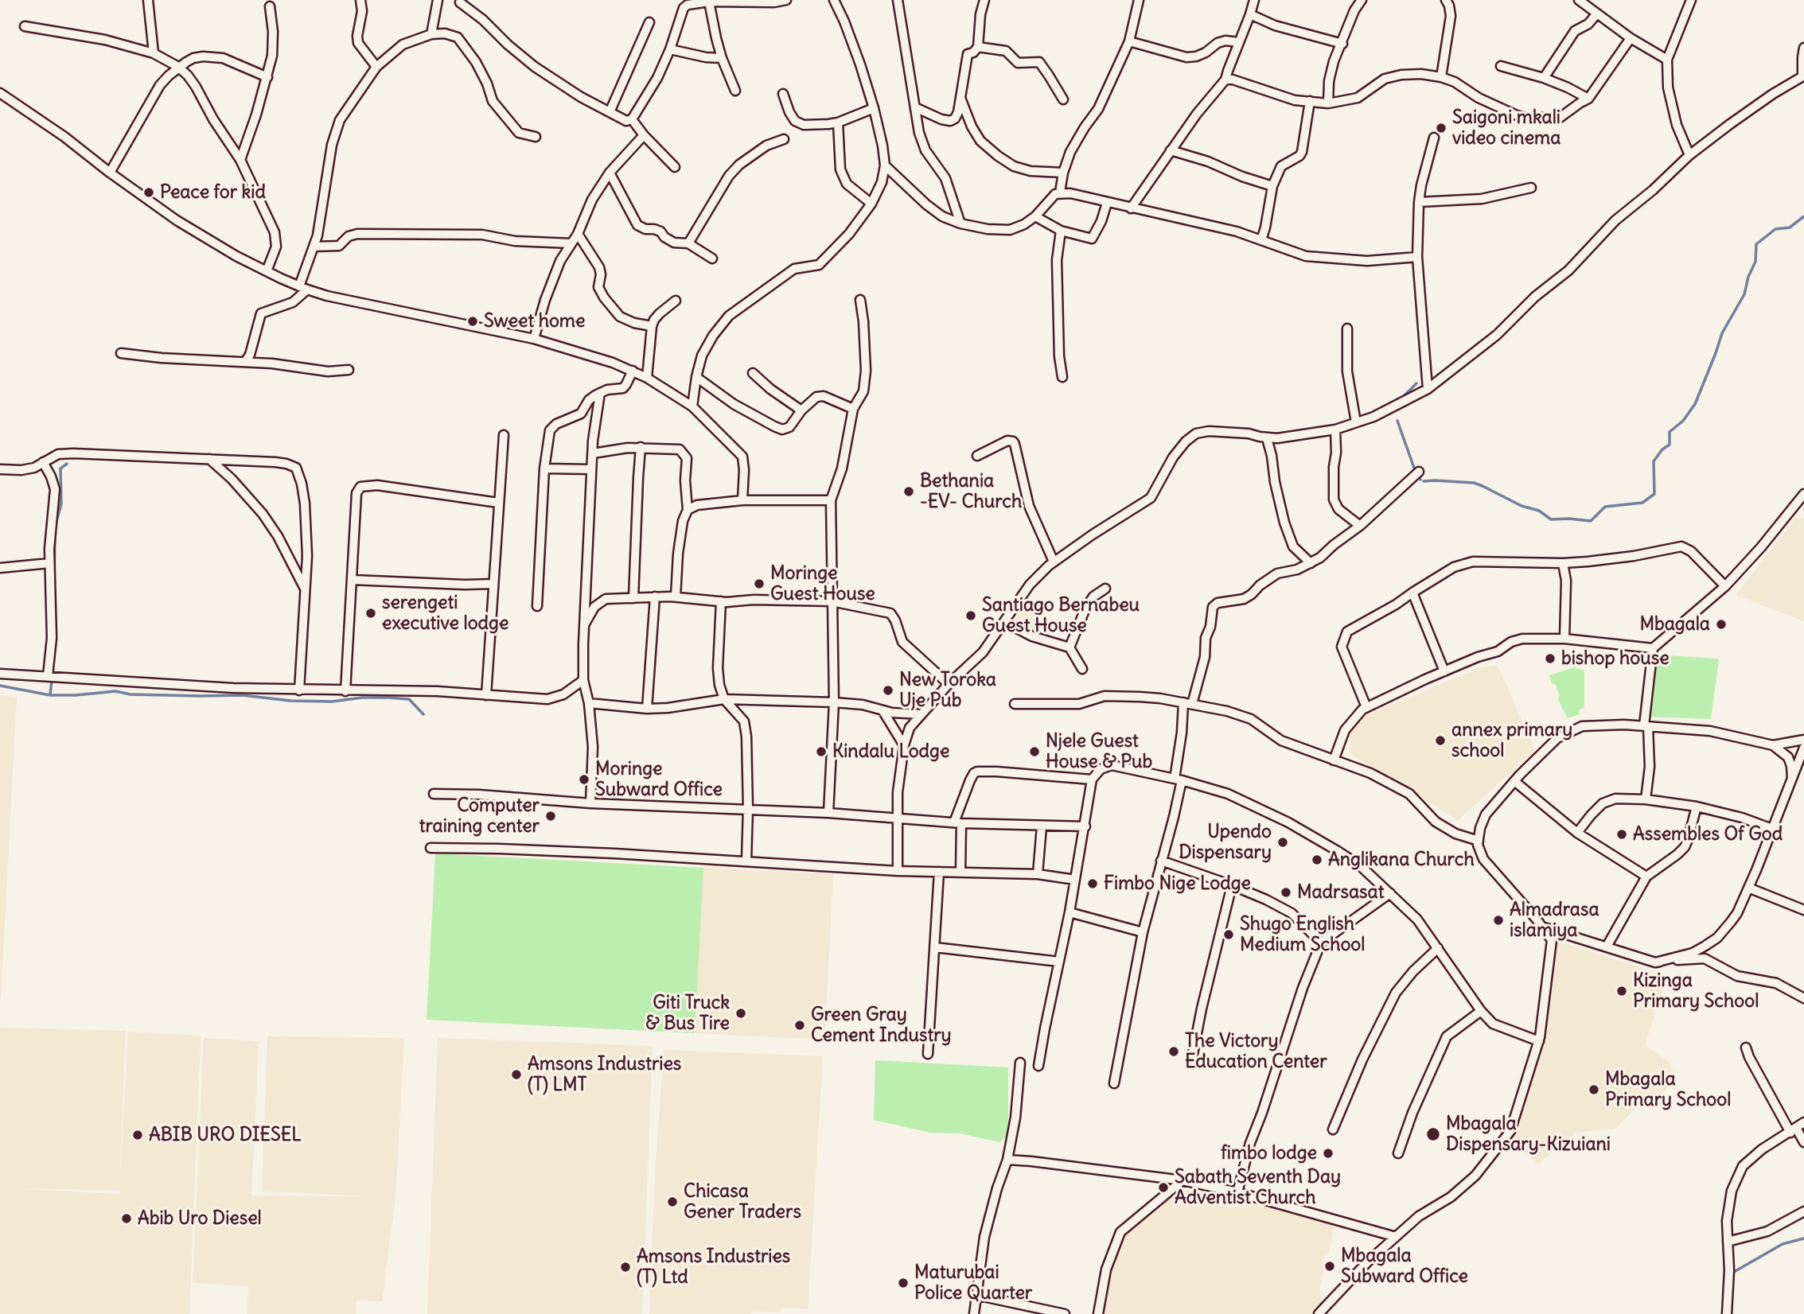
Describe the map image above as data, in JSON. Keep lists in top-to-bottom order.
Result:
{
  "places": [
    "Saigoni mkali video cinema",
    "Peace for kid",
    "Sweet home",
    "Bethania -EV- Church",
    "Moringe Guest House",
    "serengeti executive lodge",
    "Santiago Bernabeu Guest House",
    "Mbagala",
    "bishop house",
    "New Toroka Uje Pub",
    "annex primary school",
    "Kindalu Lodge",
    "Njele Guest House & Pub",
    "Moringe Subward Office",
    "Computer training center",
    "Assembles Of God",
    "Upendo Dispensary",
    "Anglikana Church",
    "Fimbo Nige Lodge",
    "Madrsasat",
    "Almadrasa islamiya",
    "Shugo English Medium School",
    "Kizinga Primary School",
    "Giti Truck & Bus Tire",
    "Green Gray Cement Industry",
    "The Victory Education Center",
    "Amsons Industries (T) LMT",
    "Mbagala Primary School",
    "Mbagala Dispensary-Kizuiani",
    "ABIB URO DIESEL",
    "fimbo lodge",
    "Sabath Seventh Day Adventist Church",
    "Chicasa Gener Traders",
    "Abib Uro Diesel",
    "Mbagala Subward Office",
    "Amsons Industries (T) Ltd",
    "Maturubai Police Quarter"
  ]
}
